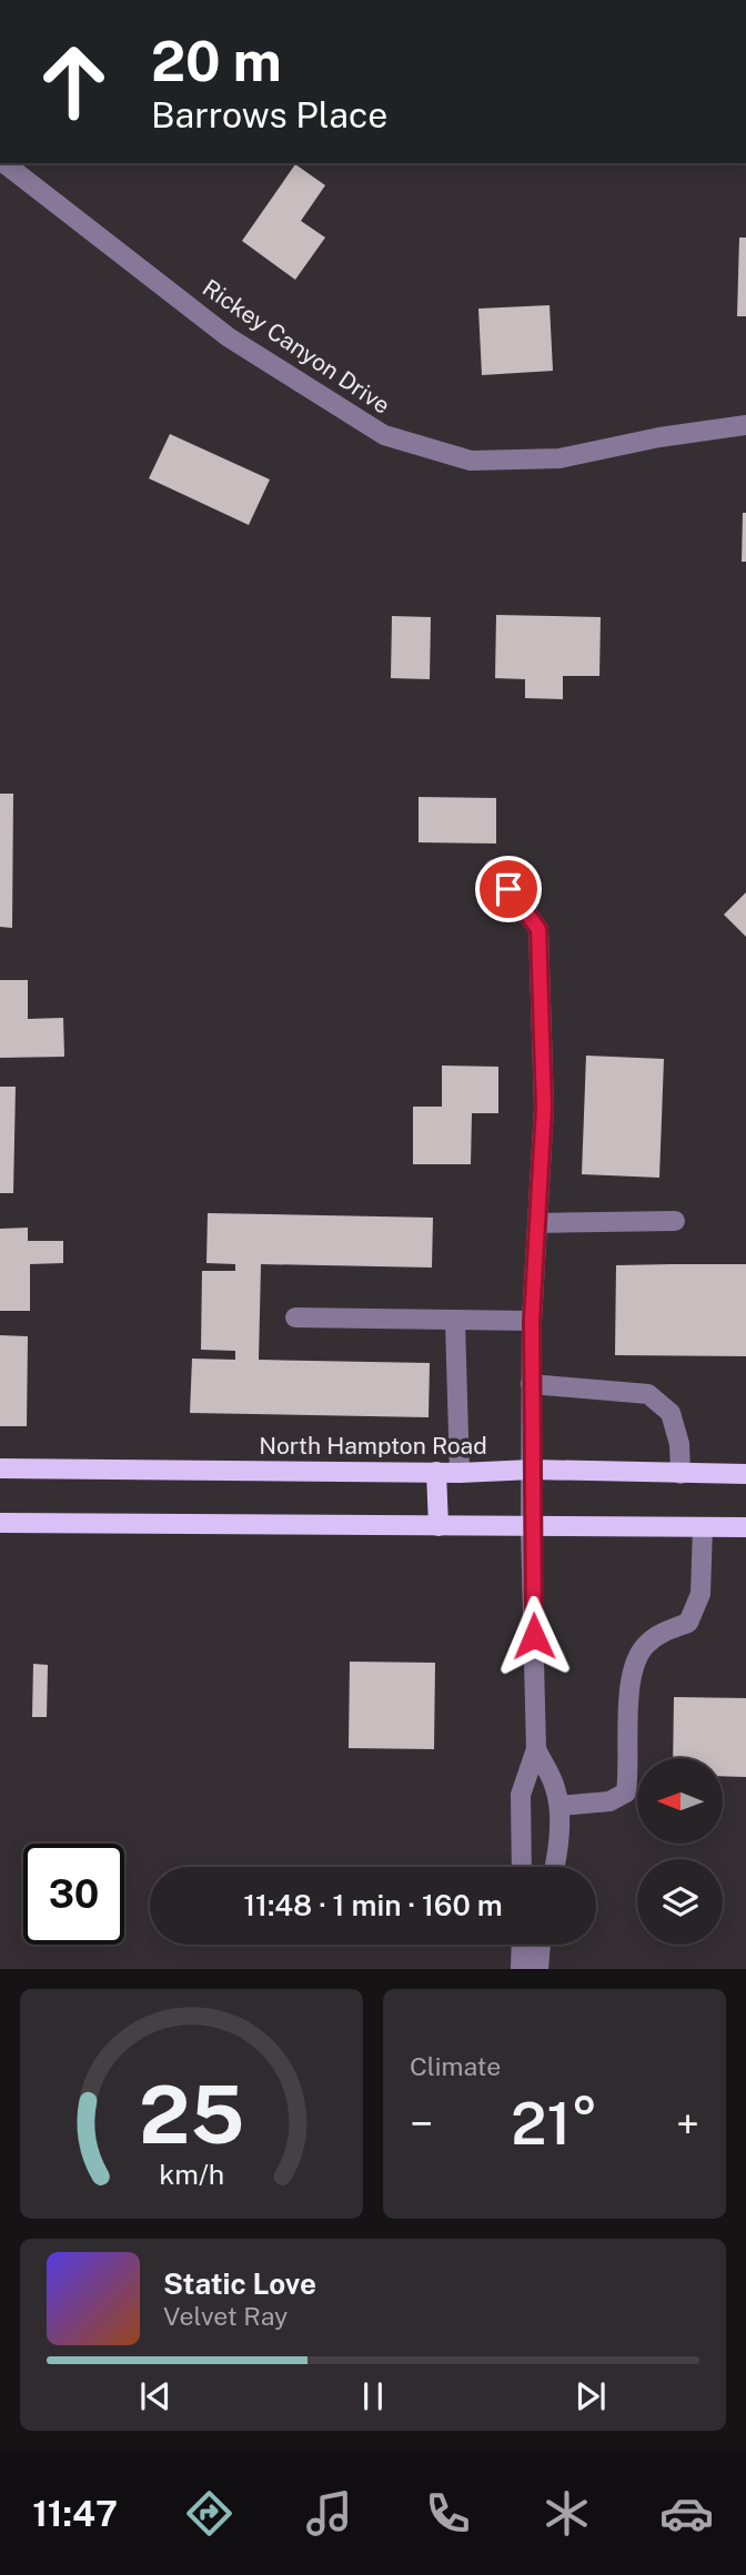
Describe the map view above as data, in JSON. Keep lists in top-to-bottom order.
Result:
{
  "streets": {
    "main road": ["North Hampton Road"],
    "street": ["Rickey Canyon Drive"]
  },
  "north": "left",
  "page": {
    "turn": ["20 m", "Barrows Place"],
    "limit": "30",
    "trip": "11:48 · 1 min · 160 m",
    "tile": "Climate",
    "heat": ["−", "21°", "+"],
    "song": ["Static Love", "Velvet Ray"],
    "tabs": "11:47",
    "gauge": ["25", "km/h"]
  }
}
